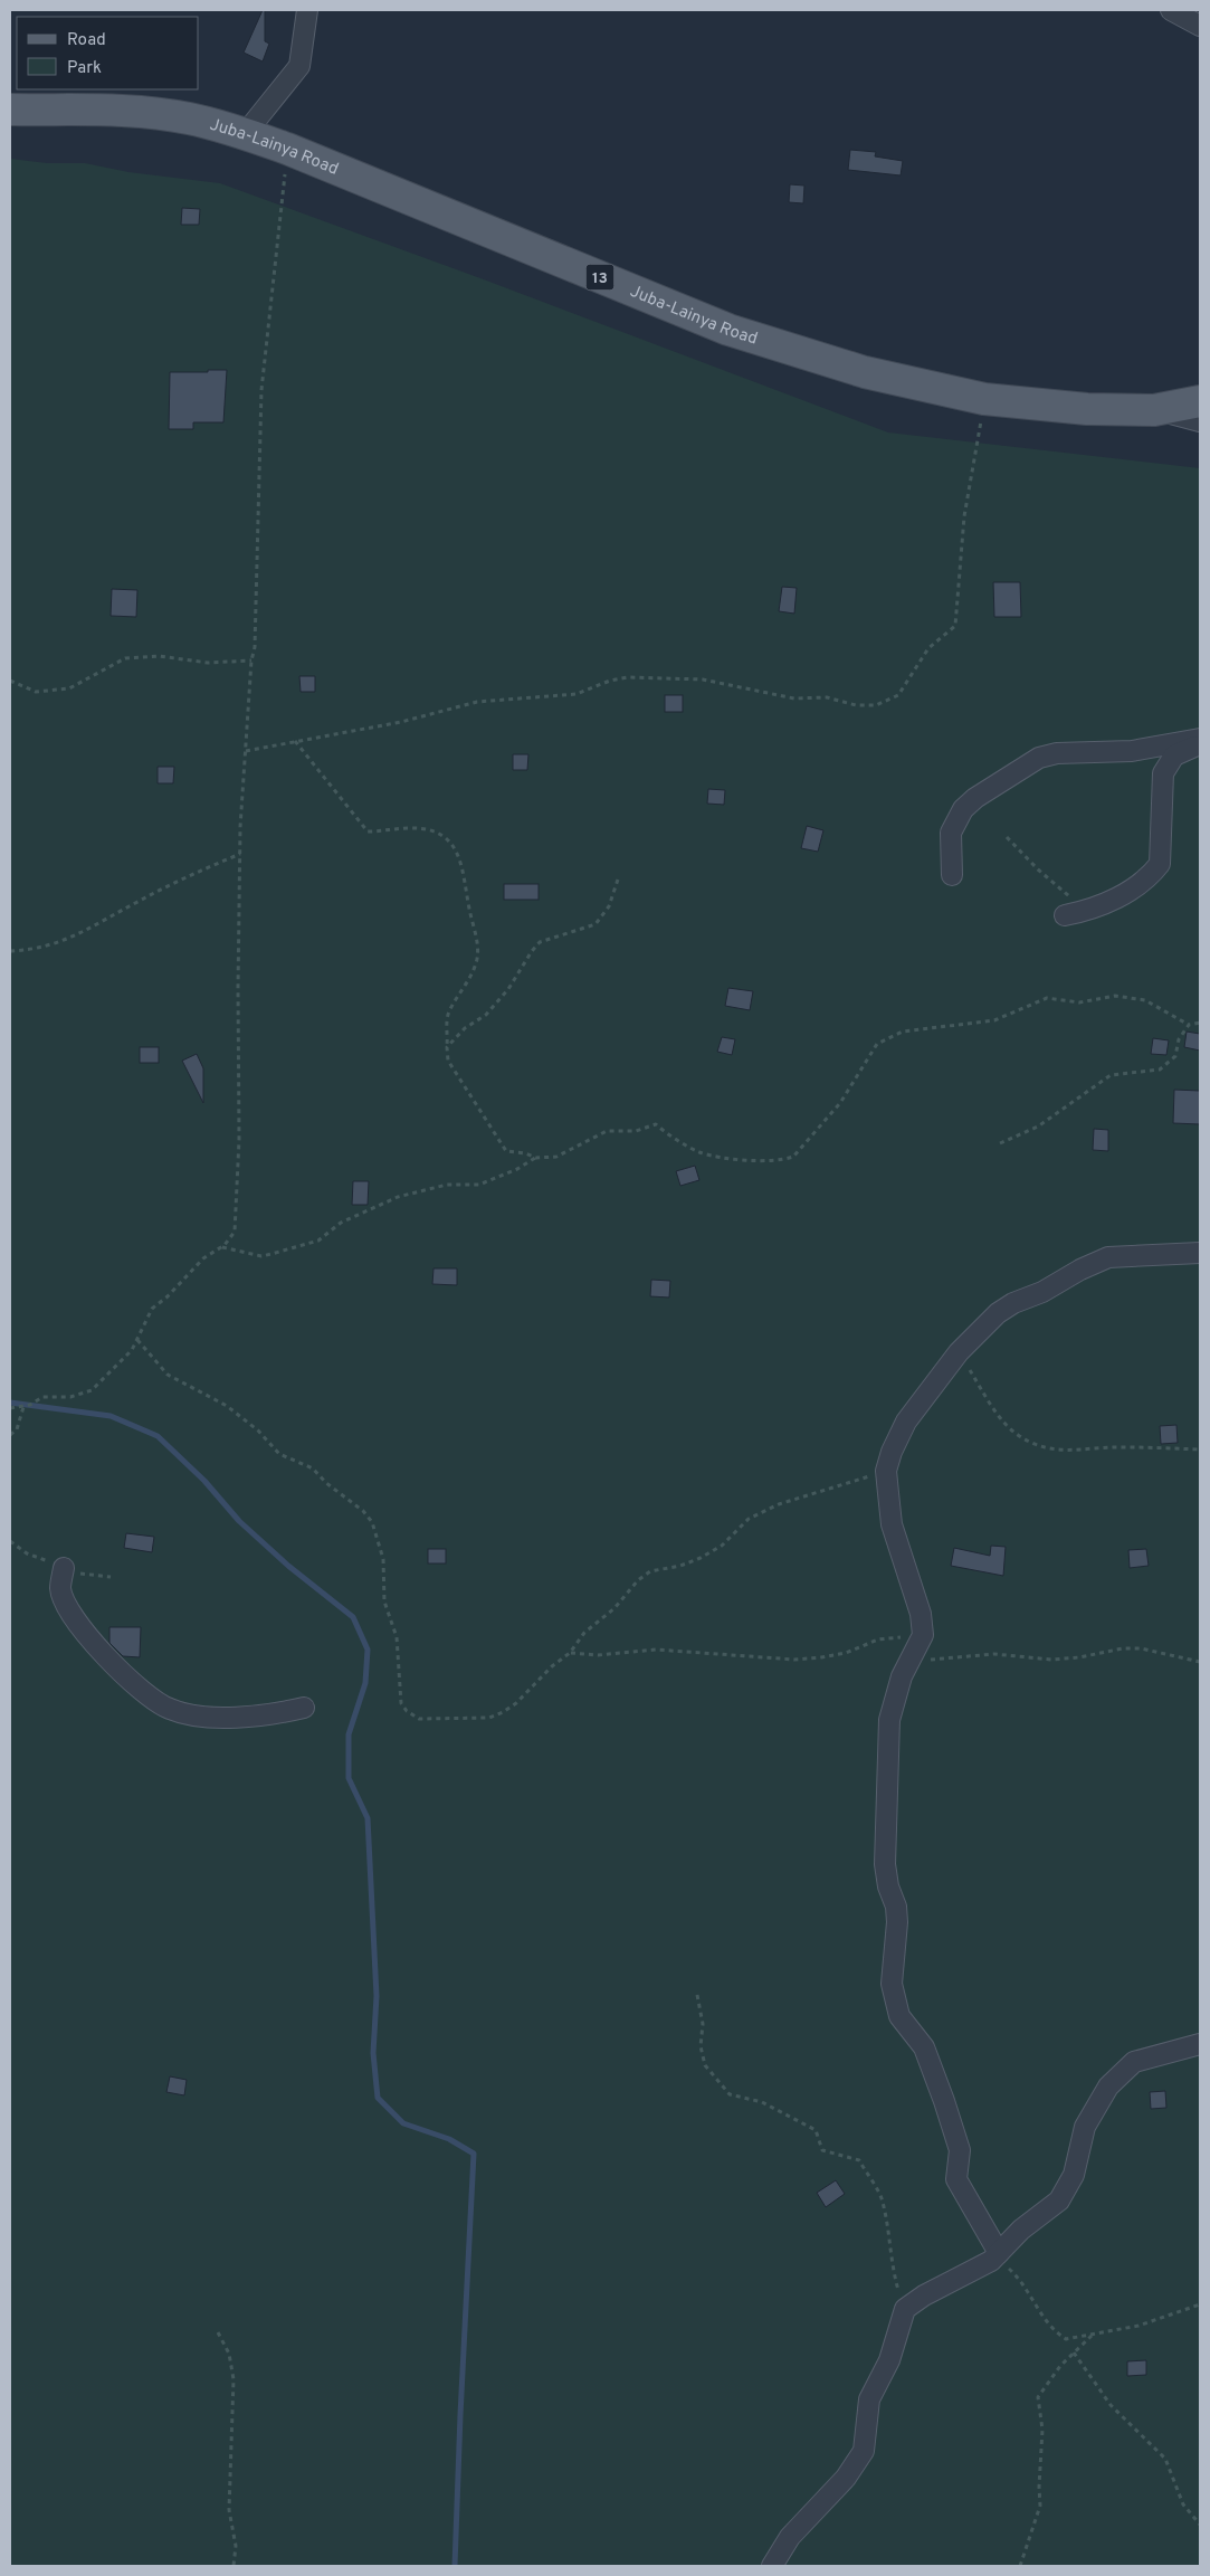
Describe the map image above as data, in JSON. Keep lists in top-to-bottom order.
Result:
{
  "streets": {
    "main road": ["Juba-Lainya Road", "13"]
  },
  "legend": ["Road", "Park"]
}
